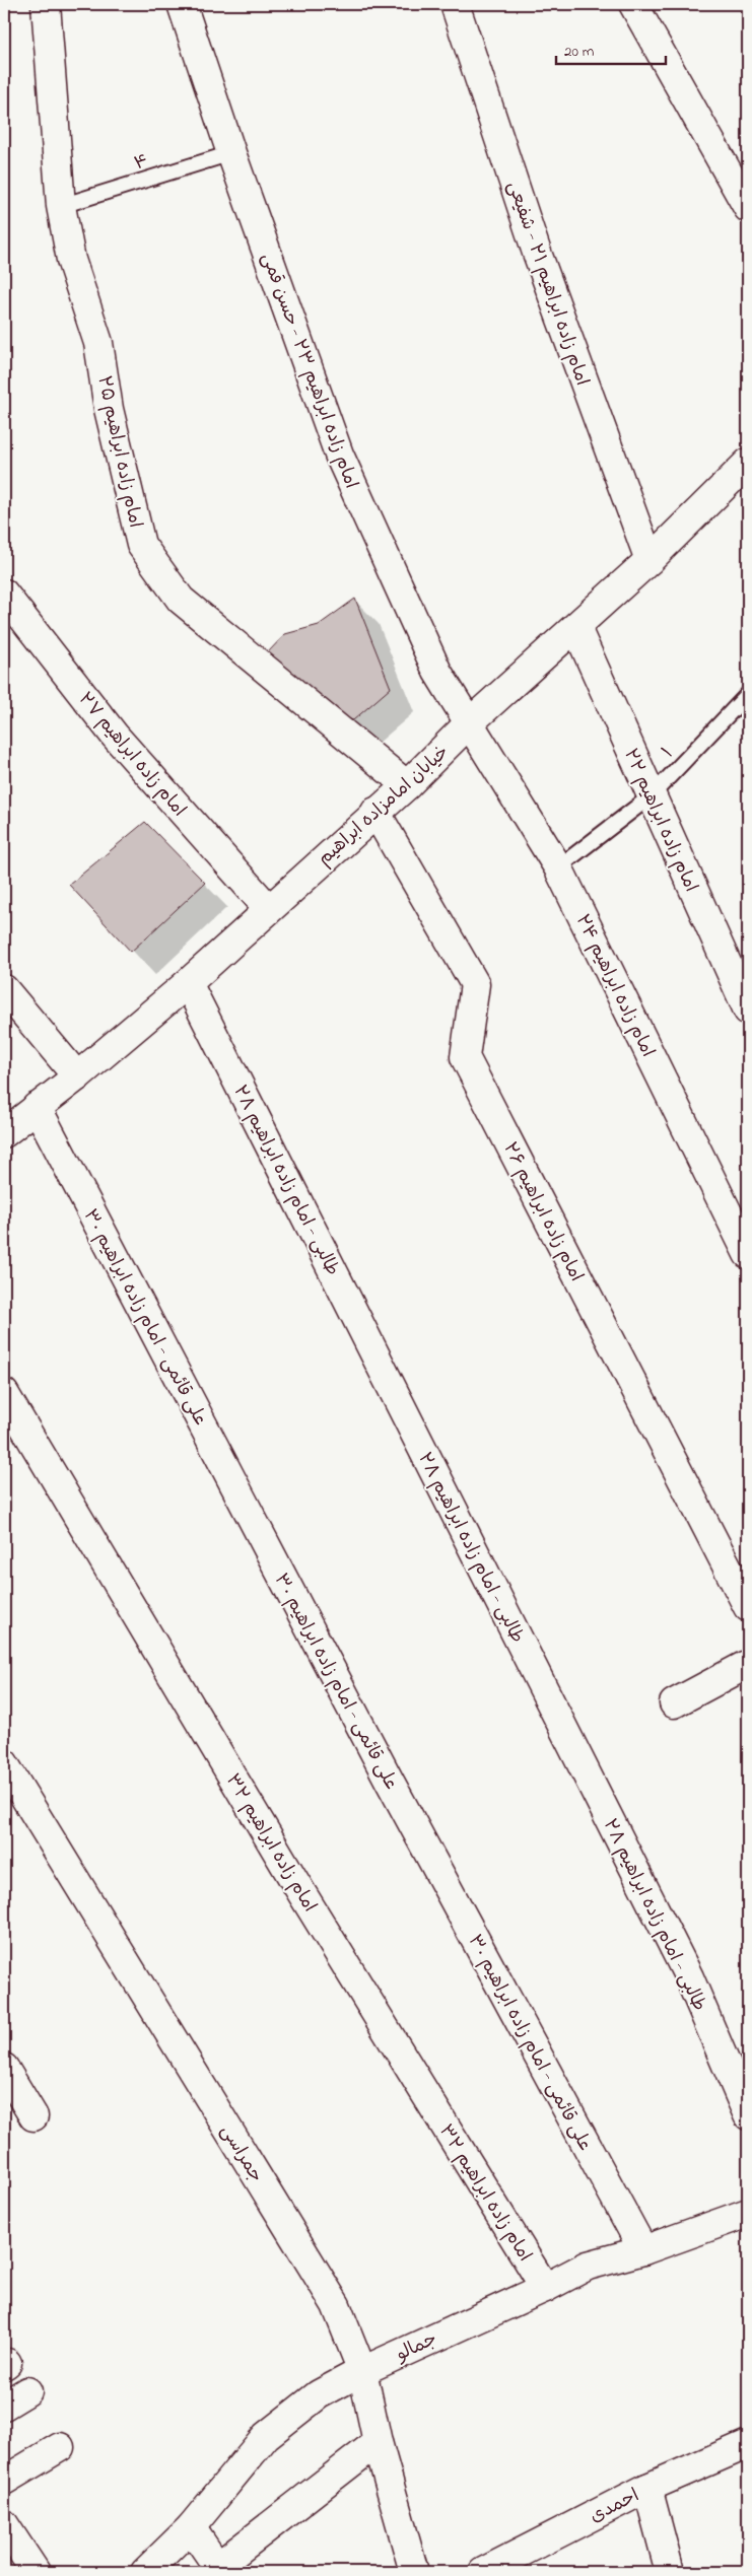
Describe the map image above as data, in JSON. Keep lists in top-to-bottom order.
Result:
{
  "streets": {
    "street": [
      "امام زاده ابراهیم ۲۱ - شفیعی",
      "امام زاده ابراهیم ۲۳ - حسن قمی",
      "امام زاده ابراهیم ۲۵",
      "امام زاده ابراهیم ۲۷",
      "خیابان امامزاده ابراهیم",
      "امام زاده ابراهیم ۲۲",
      "امام زاده ابراهیم ۲۴",
      "طالبی - امام زاده ابراهیم ۲۸",
      "امام زاده ابراهیم ۲۶",
      "علی قائمی - امام زاده ابراهیم ۳۰",
      "امام زاده ابراهیم ۳۲",
      "جمراسی",
      "جمالو",
      "احمدی"
    ],
    "lane": ["۴", "۱"]
  },
  "crossings": [
    ["۴", "امام زاده ابراهیم ۲۳ - حسن قمی"],
    ["۴", "امام زاده ابراهیم ۲۵"],
    ["امام زاده ابراهیم ۲۱ - شفیعی", "خیابان امامزاده ابراهیم"],
    ["امام زاده ابراهیم ۲۳ - حسن قمی", "خیابان امامزاده ابراهیم"],
    ["امام زاده ابراهیم ۲۳ - حسن قمی", "امام زاده ابراهیم ۲۴"],
    ["امام زاده ابراهیم ۲۵", "خیابان امامزاده ابراهیم"],
    ["۱", "امام زاده ابراهیم ۲۲"],
    ["۱", "امام زاده ابراهیم ۲۴"],
    ["امام زاده ابراهیم ۲۷", "خیابان امامزاده ابراهیم"],
    ["خیابان امامزاده ابراهیم", "امام زاده ابراهیم ۲۲"],
    ["خیابان امامزاده ابراهیم", "امام زاده ابراهیم ۲۴"],
    ["خیابان امامزاده ابراهیم", "طالبی - امام زاده ابراهیم ۲۸"],
    ["خیابان امامزاده ابراهیم", "امام زاده ابراهیم ۲۶"],
    ["خیابان امامزاده ابراهیم", "علی قائمی - امام زاده ابراهیم ۳۰"],
    ["علی قائمی - امام زاده ابراهیم ۳۰", "جمالو"],
    ["امام زاده ابراهیم ۳۲", "جمالو"],
    ["جمراسی", "جمالو"]
  ],
  "scale_bar": "20 m"
}
